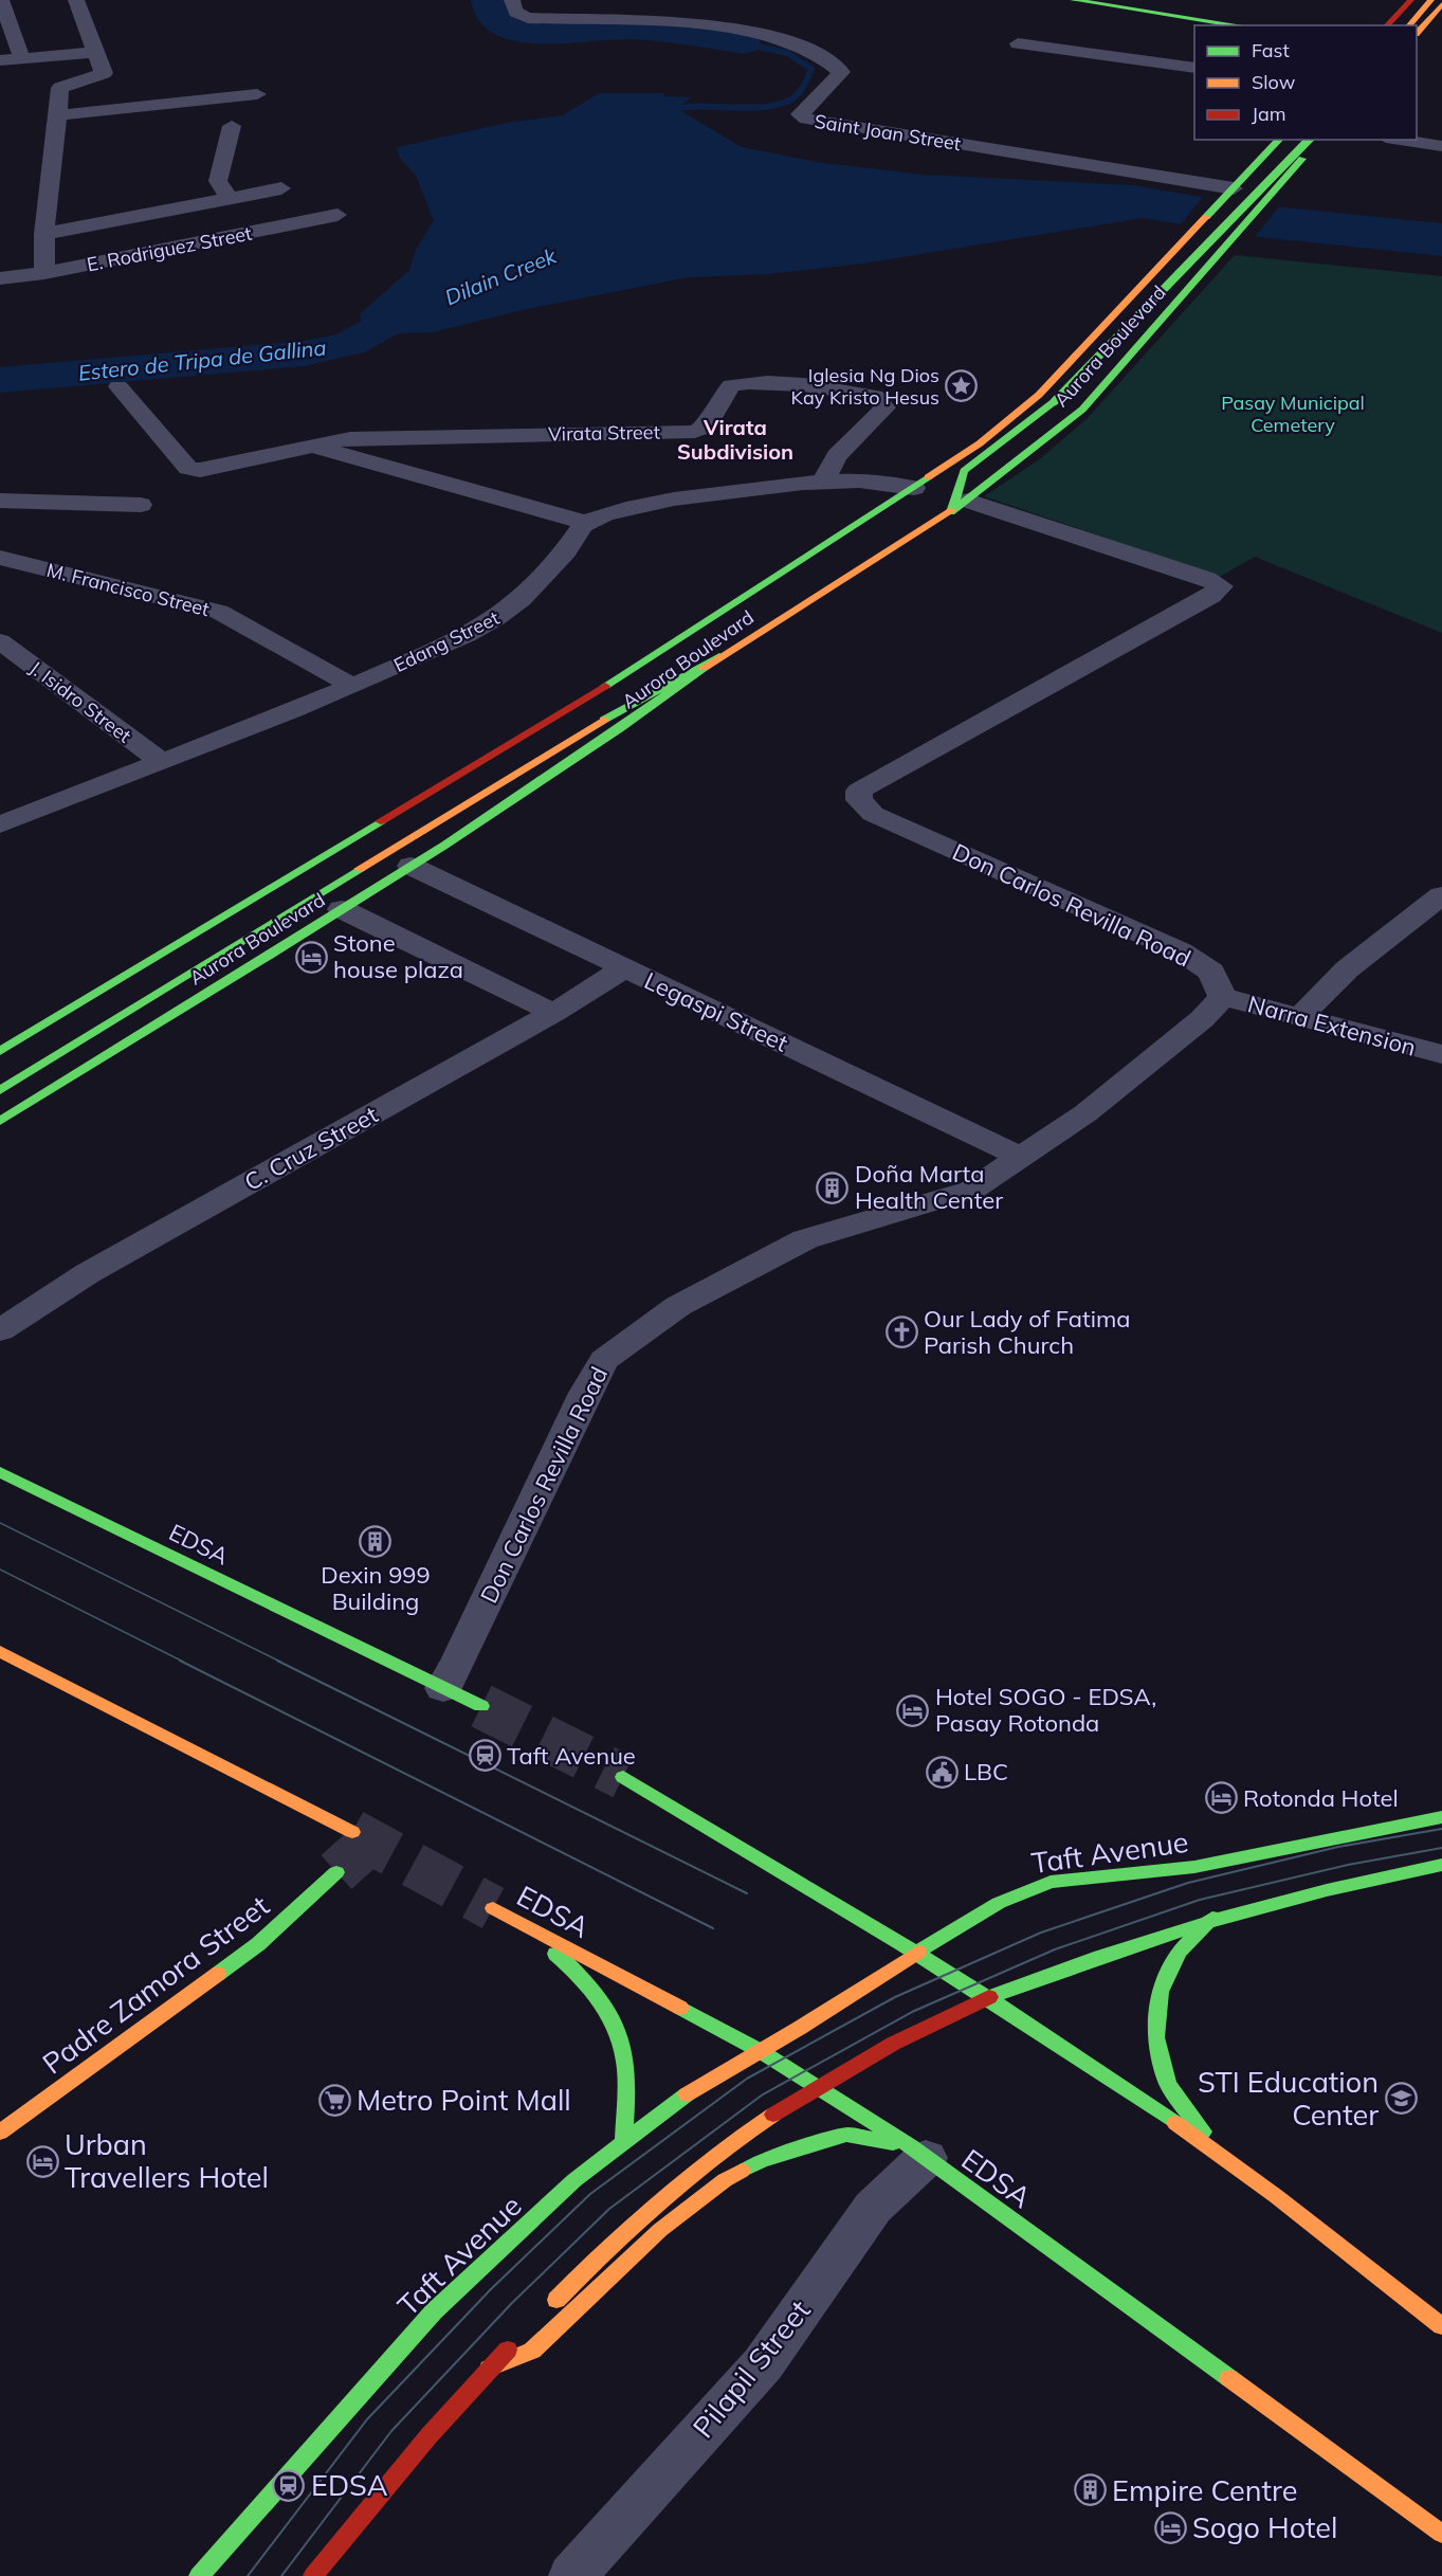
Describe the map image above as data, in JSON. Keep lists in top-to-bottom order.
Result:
{
  "streets": {
    "main road": [
      "Aurora Boulevard",
      "EDSA",
      "Taft Avenue",
      "Padre Zamora Street"
    ],
    "street": [
      "Saint Joan Street",
      "E. Rodriguez Street",
      "Virata Street",
      "M. Francisco Street",
      "Edang Street",
      "J. Isidro Street",
      "Don Carlos Revilla Road",
      "Legaspi Street",
      "Narra Extension",
      "C. Cruz Street",
      "Pilapil Street"
    ]
  },
  "crossings": [
    ["Saint Joan Street", "Aurora Boulevard"],
    ["Aurora Boulevard", "Don Carlos Revilla Road"],
    ["Aurora Boulevard", "Legaspi Street"],
    ["Virata Street", "Edang Street"],
    ["M. Francisco Street", "Edang Street"],
    ["Edang Street", "J. Isidro Street"],
    ["Don Carlos Revilla Road", "Legaspi Street"],
    ["Don Carlos Revilla Road", "Narra Extension"],
    ["Don Carlos Revilla Road", "EDSA"],
    ["Legaspi Street", "C. Cruz Street"],
    ["EDSA", "Taft Avenue"],
    ["EDSA", "Pilapil Street"]
  ],
  "districts": ["Virata Subdivision"],
  "water": ["Dilain Creek", "Estero de Tripa de Gallina"],
  "parks": ["Pasay Municipal Cemetery"],
  "places": {
    "place": ["Iglesia Ng Dios Kay Kristo Hesus"],
    "hotel": [
      "Stone house plaza",
      "Hotel SOGO - EDSA, Pasay Rotonda",
      "Rotonda Hotel",
      "Urban Travellers Hotel",
      "Sogo Hotel"
    ],
    "building": ["Doña Marta Health Center", "Dexin 999 Building", "Empire Centre"],
    "church": ["Our Lady of Fatima Parish Church"],
    "station": ["Taft Avenue", "EDSA"],
    "public building": ["LBC"],
    "school or university": ["STI Education Center"],
    "supermarket": ["Metro Point Mall"]
  },
  "legend": ["Fast", "Slow", "Jam"]
}
